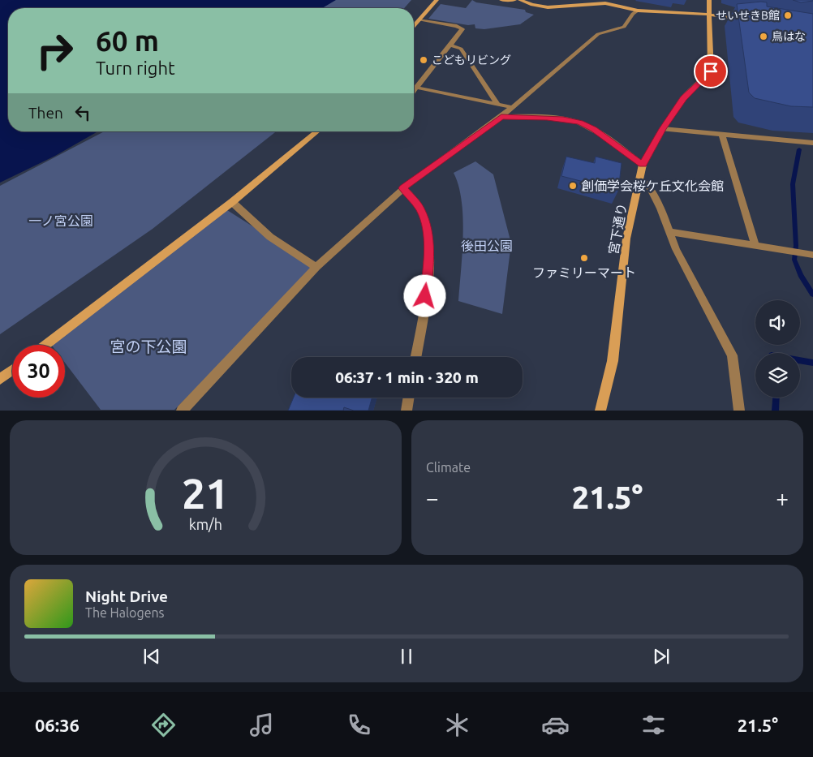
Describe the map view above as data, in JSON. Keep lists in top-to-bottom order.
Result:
{
  "streets": {
    "street": ["宮下通り"]
  },
  "parks": ["一ノ宮公園", "後田公園", "宮の下公園"],
  "places": [
    "せいせきB館",
    "鳥はな",
    "こどもリビング",
    "創価学会桜ケ丘文化会館",
    "ファミリーマート"
  ],
  "page": {
    "turn": ["60 m", "Turn right"],
    "then": "Then",
    "limit": "30",
    "trip": "06:37 · 1 min · 320 m",
    "tile": "Climate",
    "heat": ["−", "21.5°", "+"],
    "song": ["Night Drive", "The Halogens"],
    "tabs": ["06:36", "21.5°"],
    "gauge": ["21", "km/h"]
  }
}
